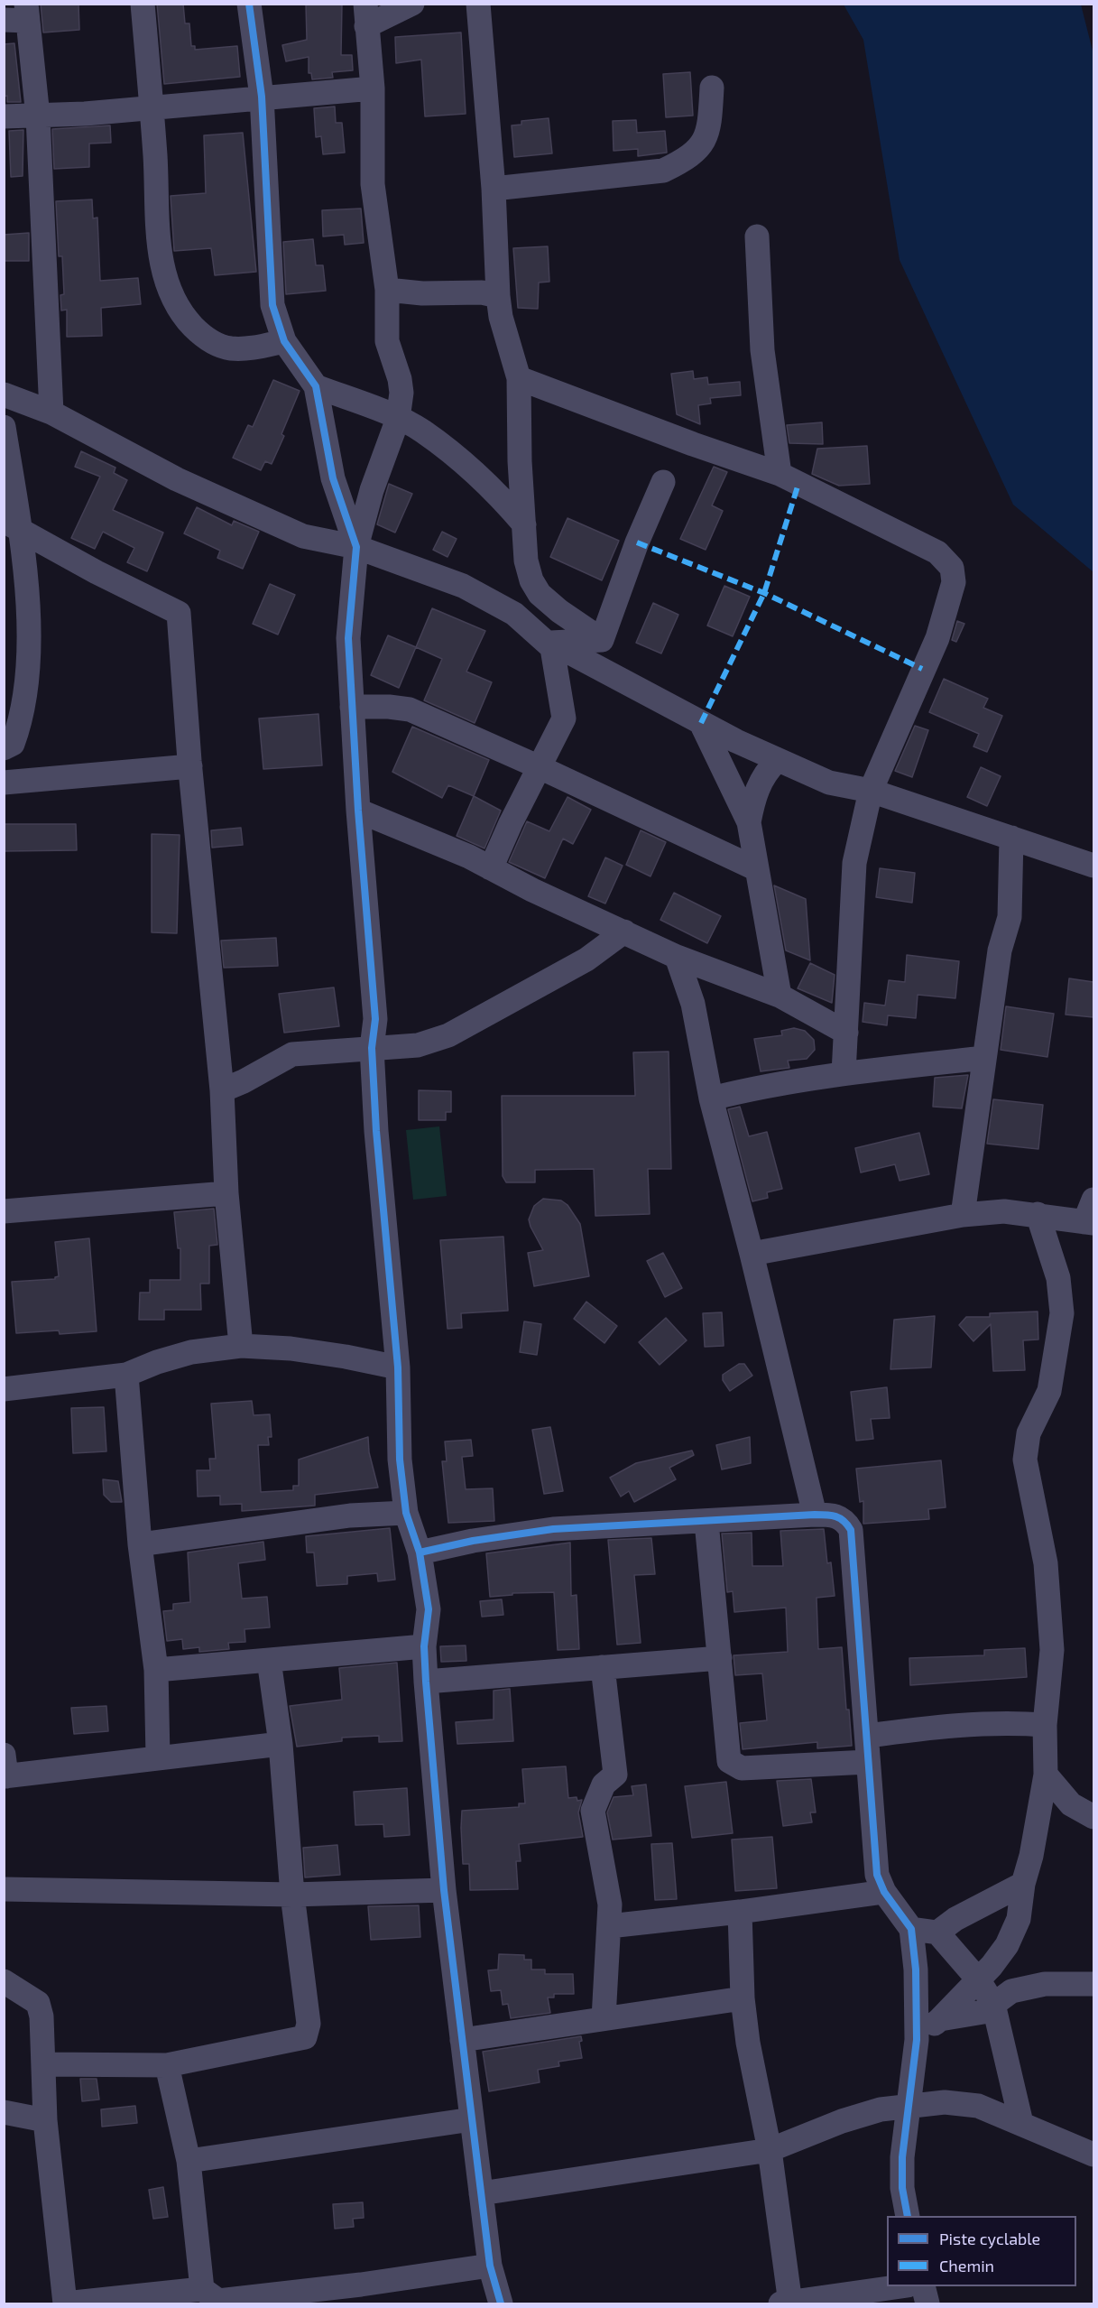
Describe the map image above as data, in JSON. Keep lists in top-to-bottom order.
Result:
{
  "legend": ["Piste cyclable", "Chemin"]
}
